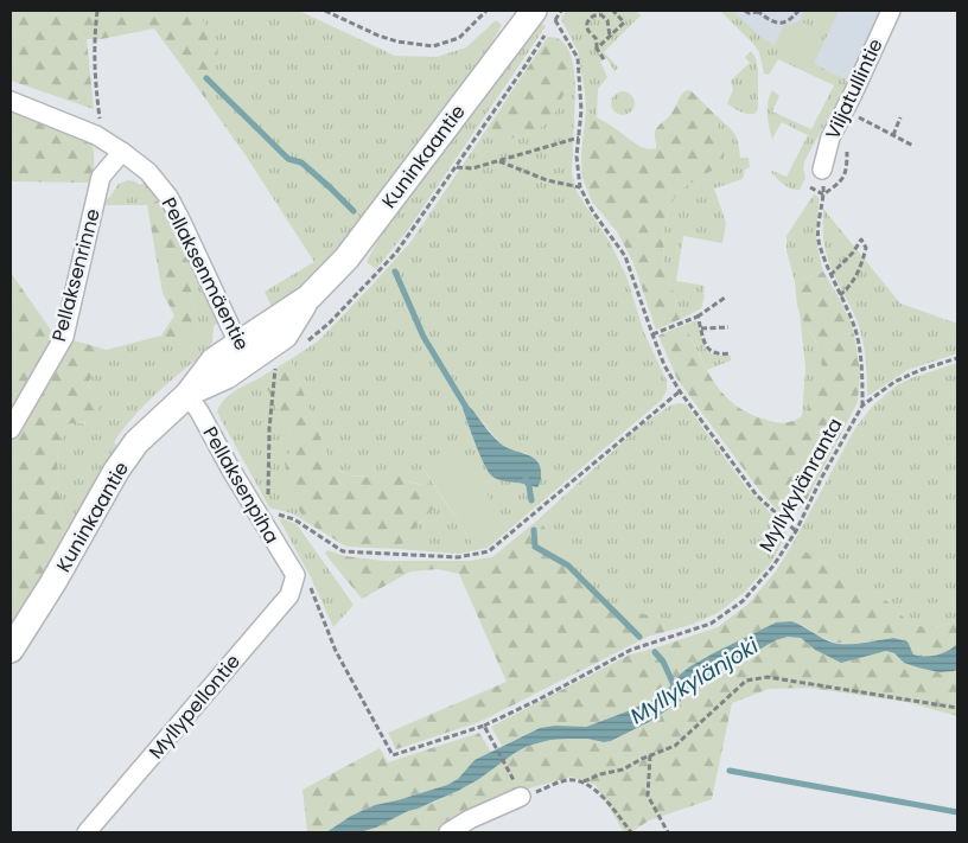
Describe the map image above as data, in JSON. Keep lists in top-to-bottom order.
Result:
{
  "streets": {
    "main road": ["Kuninkaantie"],
    "street": [
      "Viljatullintie",
      "Pellaksenmäentie",
      "Pellaksenrinne",
      "Pellaksenpiha",
      "Myllypellontie"
    ],
    "path": ["Myllykylänranta"]
  },
  "crossings": [
    ["Kuninkaantie", "Pellaksenmäentie"],
    ["Kuninkaantie", "Pellaksenpiha"],
    ["Pellaksenmäentie", "Pellaksenrinne"],
    ["Pellaksenpiha", "Myllykylänranta"],
    ["Pellaksenpiha", "Myllypellontie"],
    ["Myllykylänranta", "Myllypellontie"]
  ],
  "water": ["Myllykylänjoki"]
}
